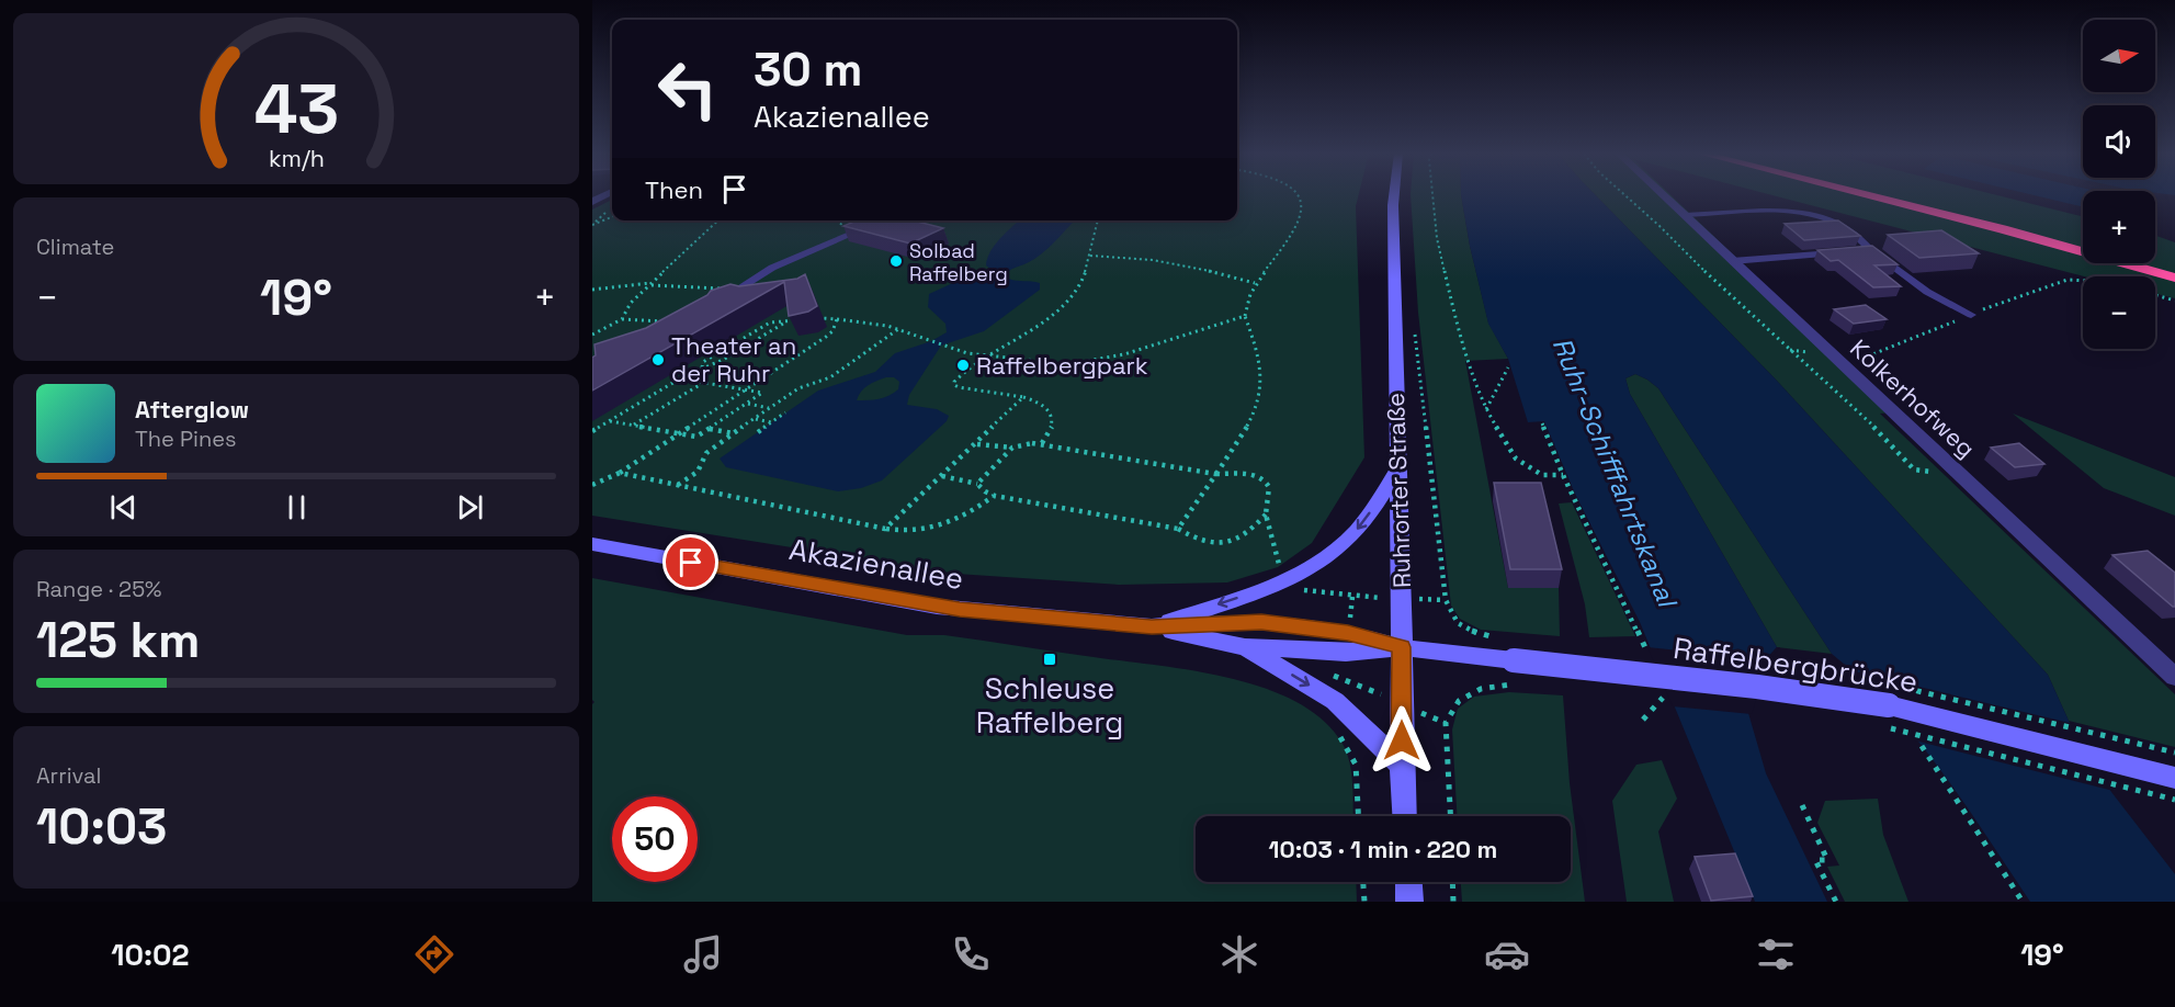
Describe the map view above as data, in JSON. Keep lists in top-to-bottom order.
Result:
{
  "streets": {
    "main road": ["Ruhrorter Straße", "Akazienallee", "Raffelbergbrücke"],
    "street": ["Kolkerhofweg"]
  },
  "crossings": [
    ["Ruhrorter Straße", "Akazienallee"],
    ["Ruhrorter Straße", "Raffelbergbrücke"],
    ["Akazienallee", "Raffelbergbrücke"]
  ],
  "water": ["Ruhr-Schifffahrtskanal"],
  "places": {
    "other": ["Solbad Raffelberg", "Theater an der Ruhr", "Raffelbergpark"],
    "transit": ["Schleuse Raffelberg"]
  },
  "north": "right",
  "page": {
    "map_buttons": ["+", "−"],
    "turn": ["30 m", "Akazienallee"],
    "then": "Then",
    "tile": [
      "Climate",
      ["Range · 25%", "125 km"],
      ["Arrival", "10:03"]
    ],
    "heat": ["−", "19°", "+"],
    "song": ["Afterglow", "The Pines"],
    "limit": "50",
    "trip": "10:03 · 1 min · 220 m",
    "tabs": ["10:02", "19°"],
    "gauge": ["43", "km/h"]
  }
}
